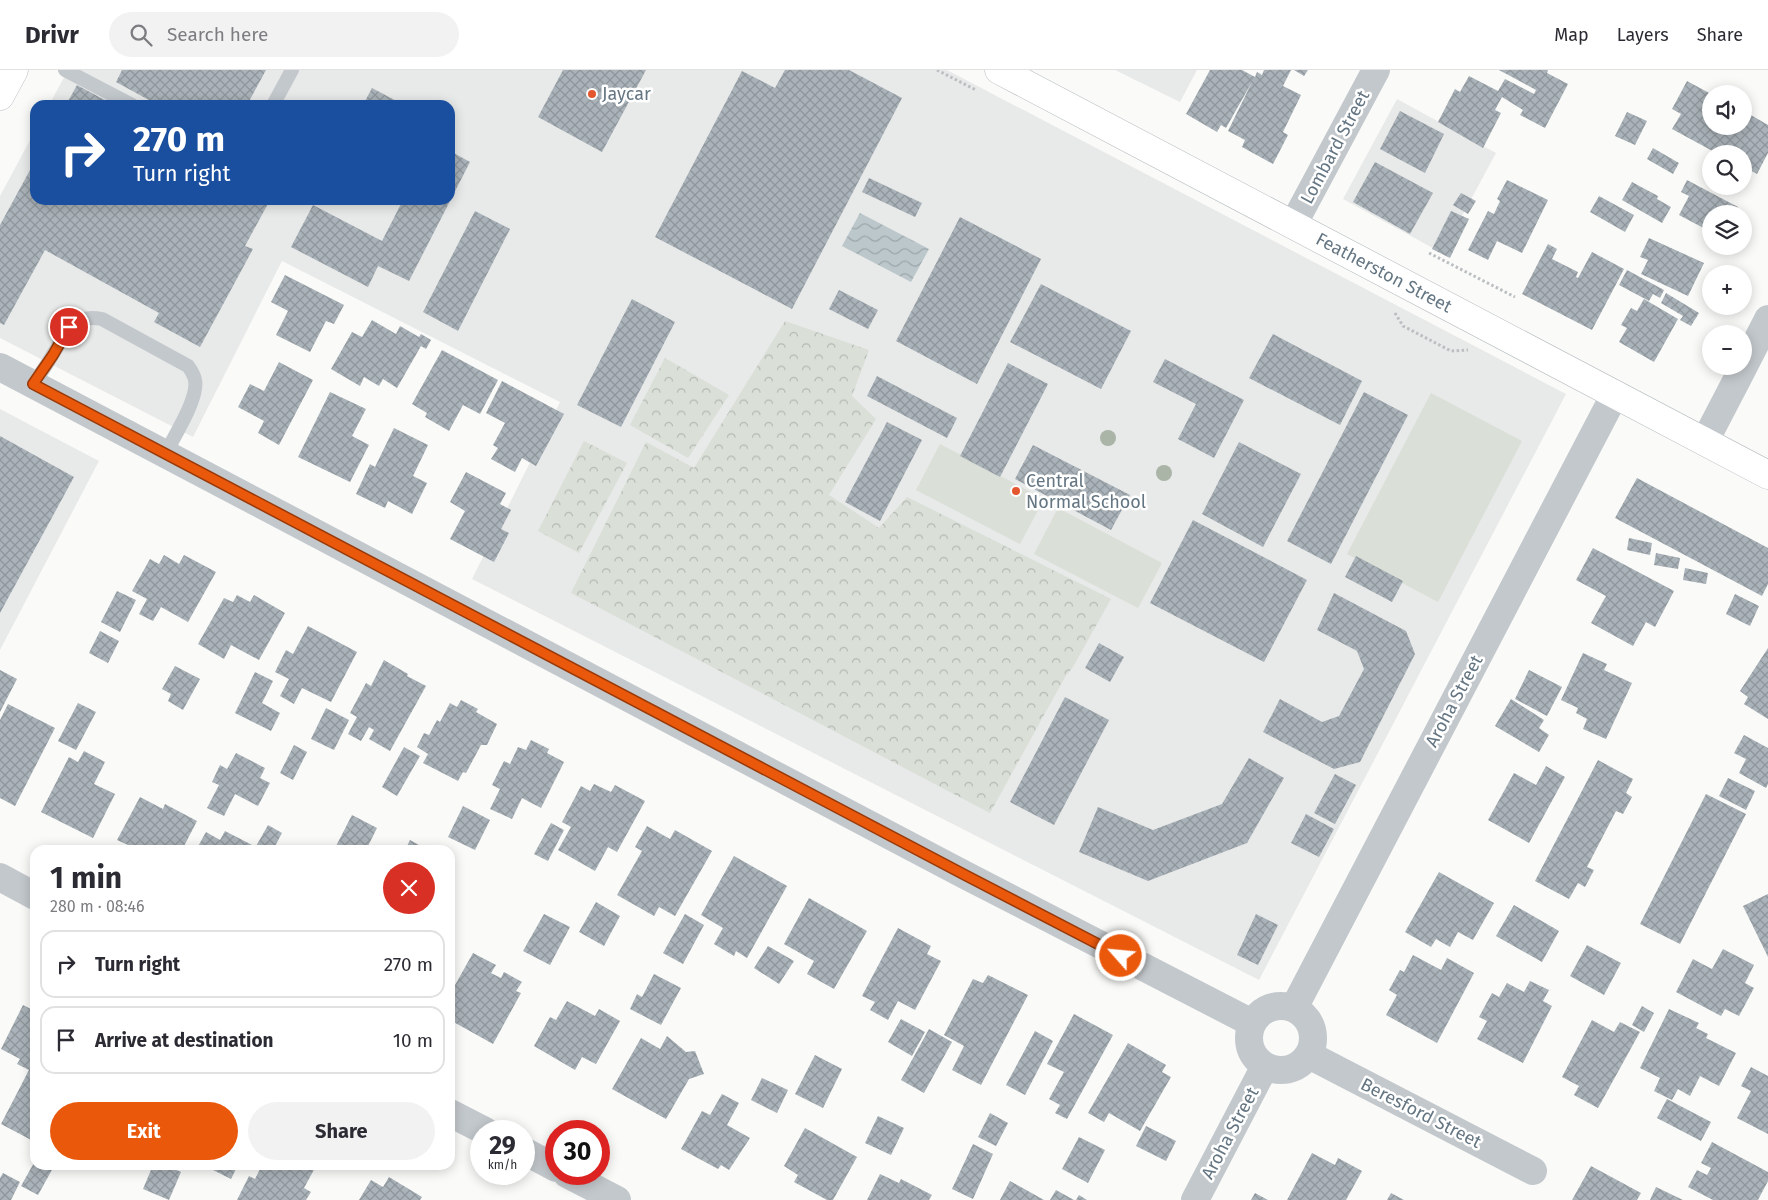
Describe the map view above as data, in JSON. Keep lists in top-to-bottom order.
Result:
{
  "streets": {
    "main road": ["Featherston Street"],
    "street": ["Lombard Street", "Aroha Street", "Beresford Street"]
  },
  "crossings": [
    ["Lombard Street", "Featherston Street"],
    ["Featherston Street", "Aroha Street"],
    ["Aroha Street", "Beresford Street"]
  ],
  "places": ["Jaycar", "Central Normal School"],
  "page": {
    "header": "Drivr",
    "search": "Search here",
    "nav": ["Map", "Layers", "Share"],
    "map_buttons": ["+", "−"],
    "turn": ["270 m", "Turn right"],
    "heading": ["1 min", "280 m · 08:46"],
    "list": [
      {
        "name": "Turn right",
        "value": "270 m"
      },
      {
        "name": "Arrive at destination",
        "value": "10 m"
      }
    ],
    "buttons": ["Exit", "Share"],
    "speed": "29 km/h",
    "limit": "30"
  }
}
